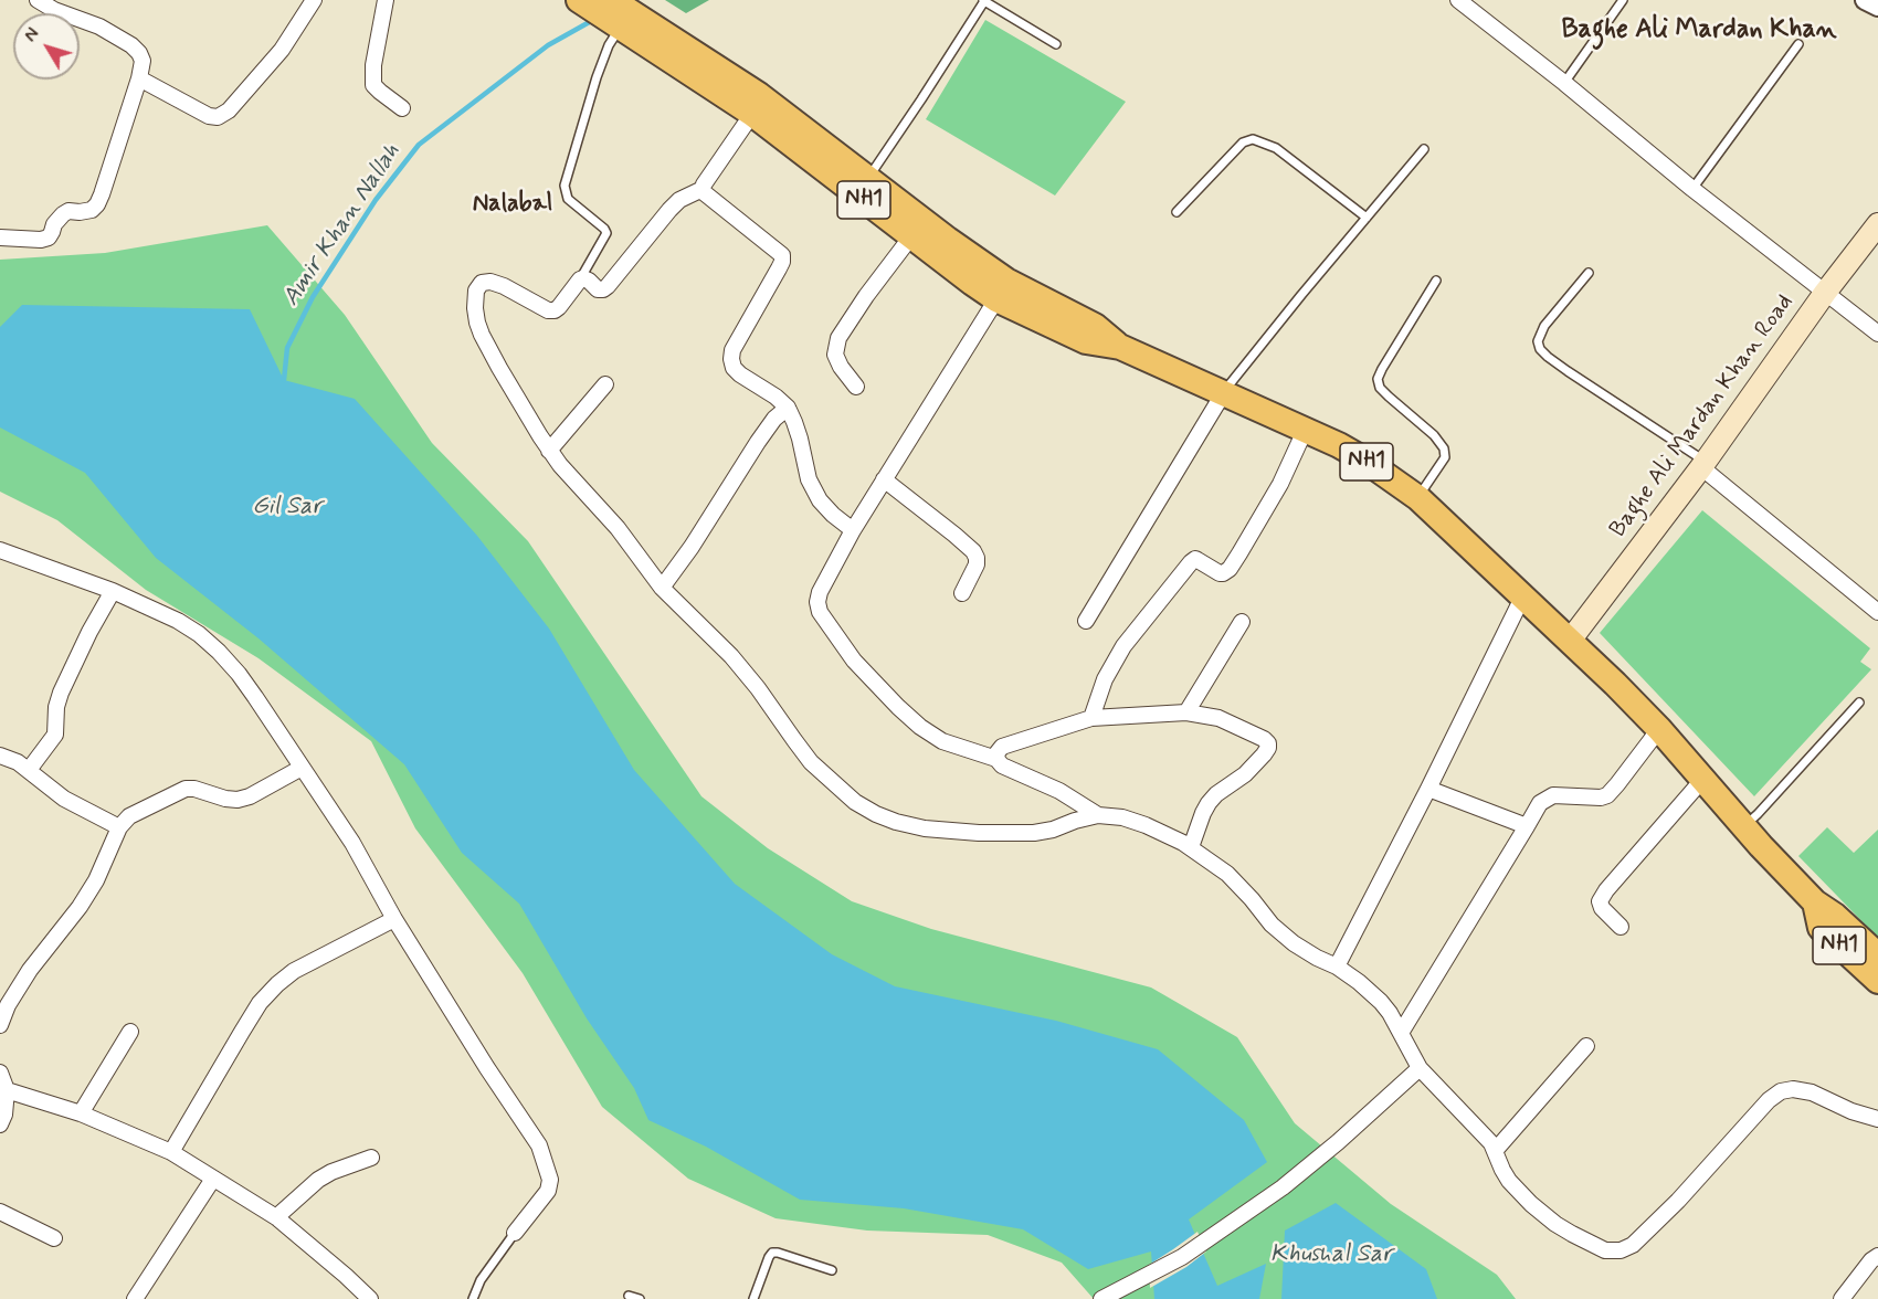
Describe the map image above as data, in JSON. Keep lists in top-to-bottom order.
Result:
{
  "streets": {
    "highway": ["NH1"],
    "main road": ["Baghe Ali Mardan Khan Road"]
  },
  "crossings": [
    ["NH1", "Baghe Ali Mardan Khan Road"]
  ],
  "districts": ["Baghe Ali Mardan Khan", "Nalabal"],
  "water": ["Amir Khan Nallah", "Gil Sar", "Khushal Sar"],
  "north": "top left"
}
